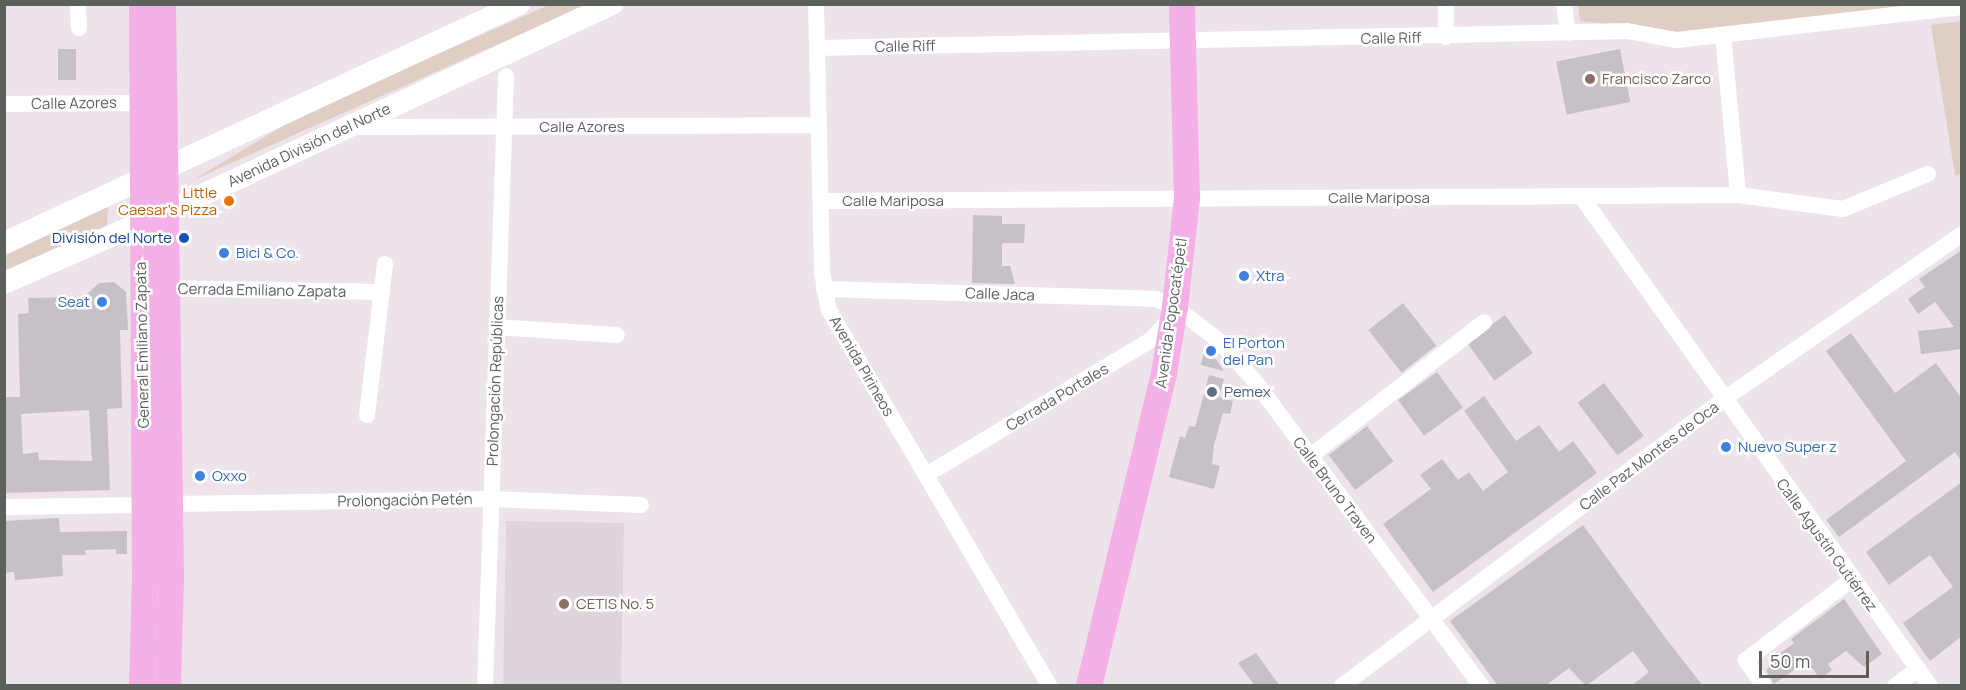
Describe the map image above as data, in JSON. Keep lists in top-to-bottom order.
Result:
{
  "streets": {
    "main road": ["Avenida División del Norte", "Avenida Popocatépetl", "General Emiliano Zapata"],
    "street": [
      "Calle Riff",
      "Calle Azores",
      "Calle Mariposa",
      "Cerrada Emiliano Zapata",
      "Calle Jaca",
      "Avenida Pirineos",
      "Prolongación Repúblicas",
      "Cerrada Portales",
      "Calle Paz Montes de Oca",
      "Calle Bruno Traven",
      "Prolongación Petén",
      "Calle Agustín Gutiérrez"
    ]
  },
  "crossings": [
    ["Calle Riff", "Avenida Popocatépetl"],
    ["Calle Riff", "Avenida Pirineos"],
    ["Calle Azores", "Avenida División del Norte"],
    ["Calle Azores", "General Emiliano Zapata"],
    ["Calle Azores", "Avenida Pirineos"],
    ["Calle Azores", "Prolongación Repúblicas"],
    ["Avenida División del Norte", "General Emiliano Zapata"],
    ["Calle Mariposa", "Avenida Popocatépetl"],
    ["Calle Mariposa", "Avenida Pirineos"],
    ["Calle Mariposa", "Calle Agustín Gutiérrez"],
    ["Cerrada Emiliano Zapata", "General Emiliano Zapata"],
    ["Calle Jaca", "Avenida Popocatépetl"],
    ["Calle Jaca", "Avenida Pirineos"],
    ["Calle Jaca", "Cerrada Portales"],
    ["Calle Jaca", "Calle Bruno Traven"],
    ["Avenida Popocatépetl", "Cerrada Portales"],
    ["Avenida Popocatépetl", "Calle Bruno Traven"],
    ["General Emiliano Zapata", "Prolongación Petén"],
    ["Avenida Pirineos", "Cerrada Portales"],
    ["Prolongación Repúblicas", "Prolongación Petén"],
    ["Cerrada Portales", "Calle Bruno Traven"],
    ["Calle Paz Montes de Oca", "Calle Bruno Traven"],
    ["Calle Paz Montes de Oca", "Calle Agustín Gutiérrez"]
  ],
  "places": [
    "Francisco Zarco",
    "Little Caesar's Pizza",
    "División del Norte",
    "Bici & Co.",
    "Xtra",
    "Seat",
    "El Porton del Pan",
    "Pemex",
    "Nuevo Super z",
    "Oxxo",
    "CETIS No. 5"
  ],
  "scale_bar": "50 m"
}
